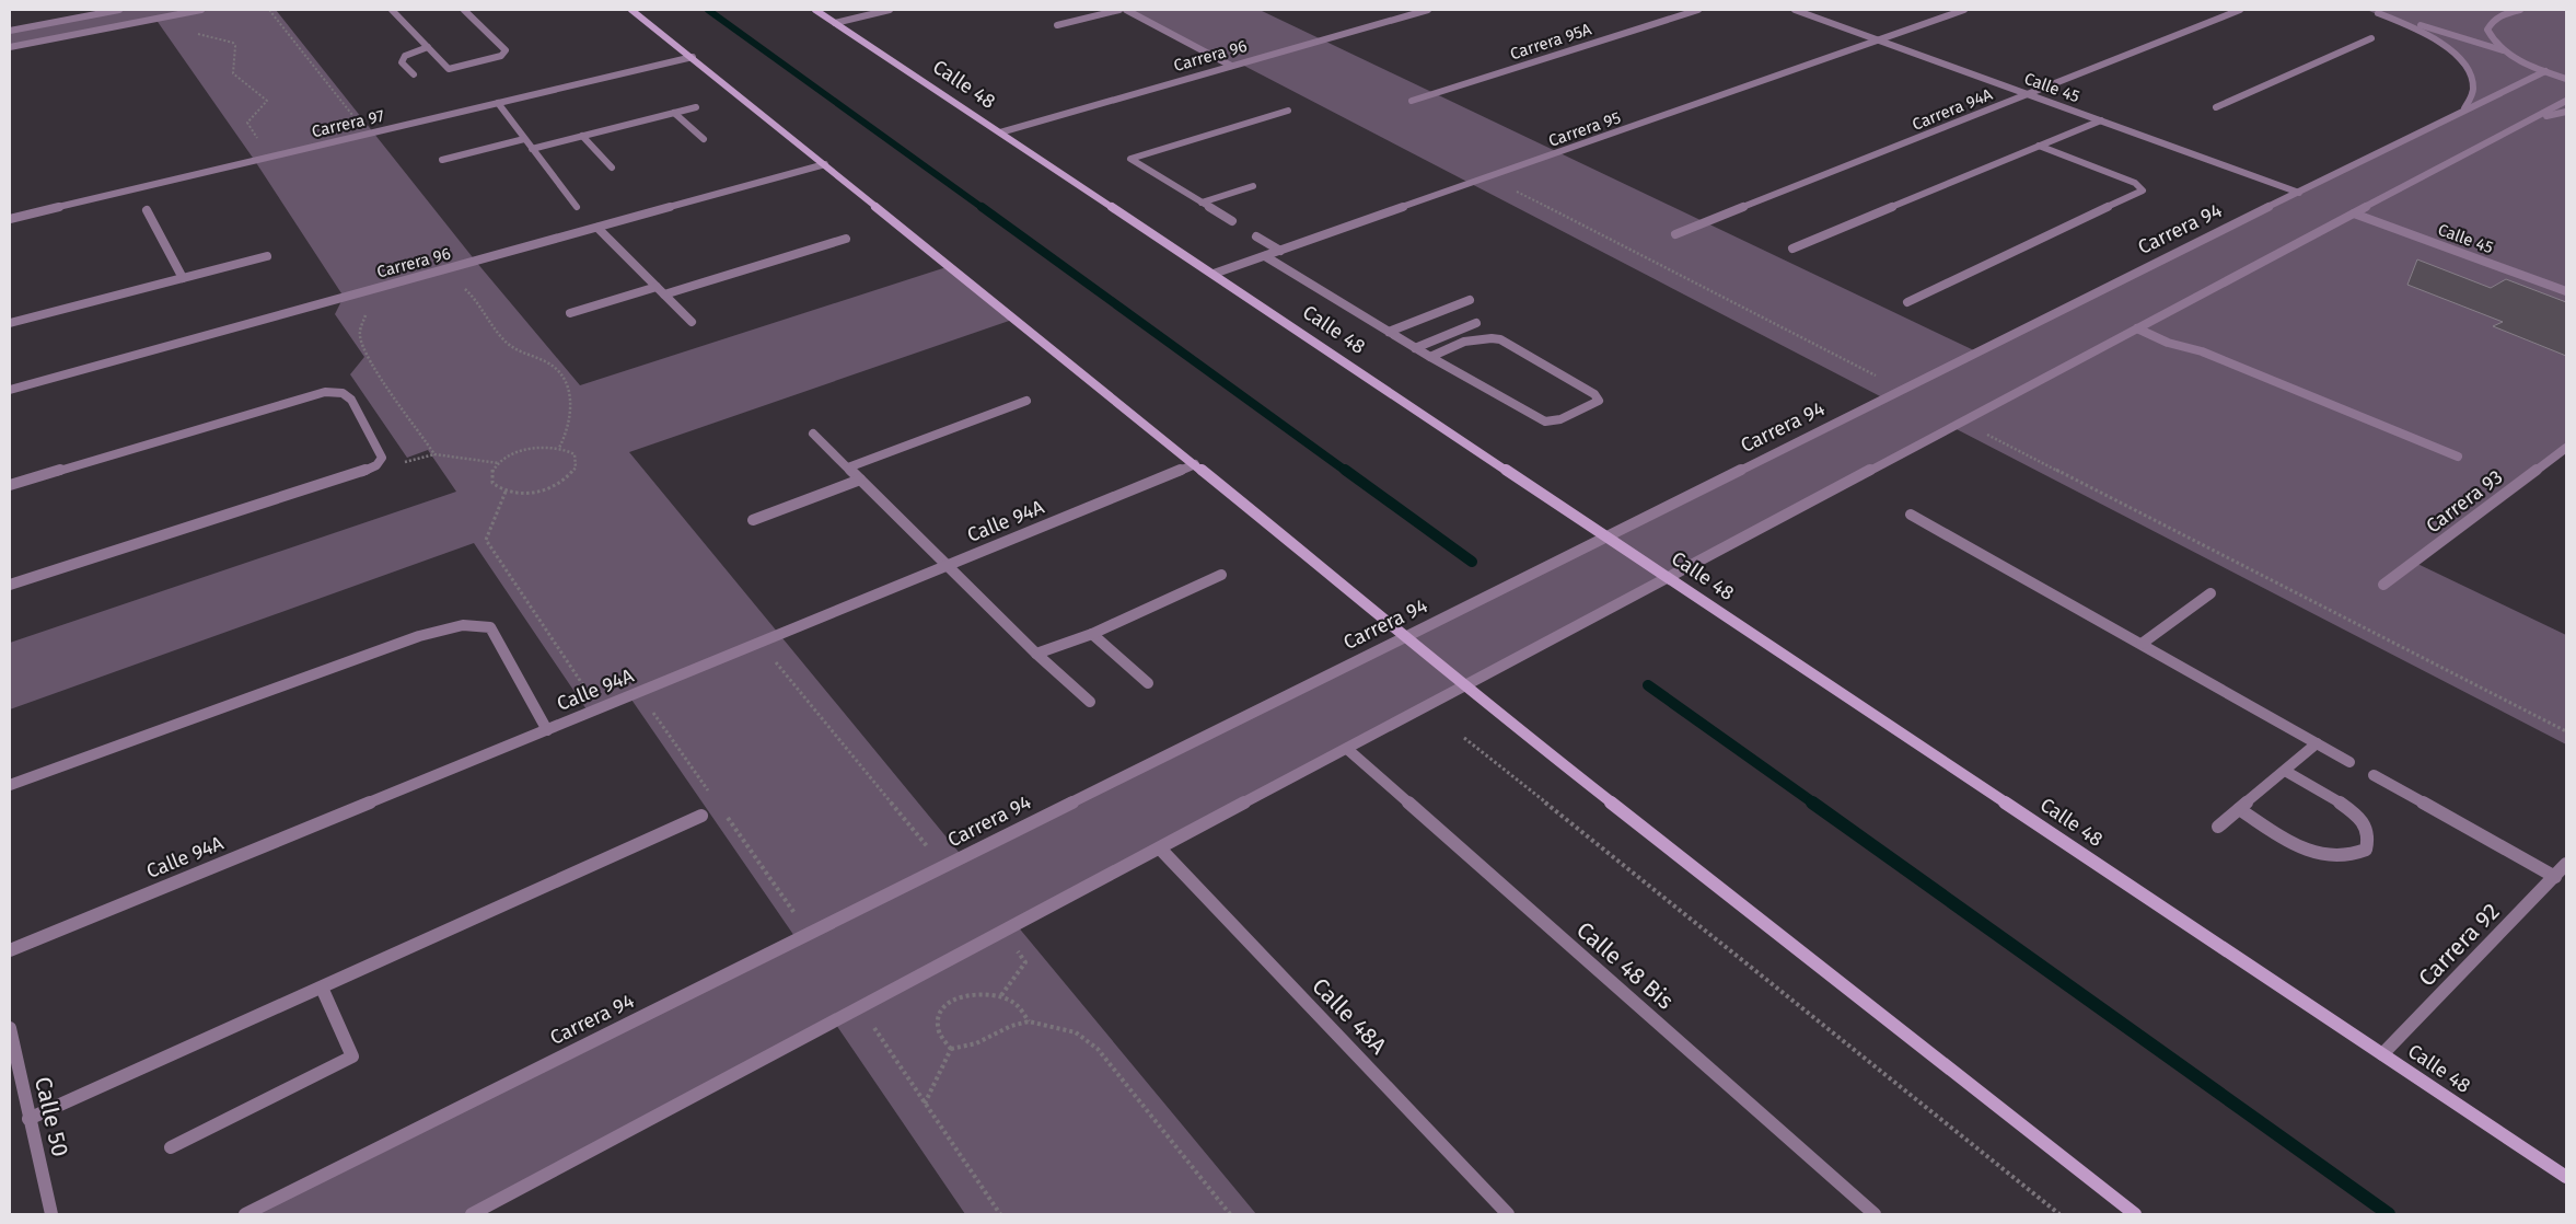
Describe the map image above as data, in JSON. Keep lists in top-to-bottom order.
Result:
{
  "streets": {
    "main road": ["Calle 48"],
    "street": [
      "Carrera 95A",
      "Carrera 96",
      "Calle 45",
      "Carrera 94A",
      "Carrera 97",
      "Carrera 95",
      "Carrera 94",
      "Carrera 93",
      "Calle 94A",
      "Carrera 92",
      "Calle 48 Bis",
      "Calle 48A",
      "Calle 50"
    ]
  },
  "crossings": [
    ["Carrera 96", "Calle 48"],
    ["Calle 48", "Carrera 95"],
    ["Calle 48", "Carrera 94"],
    ["Calle 48", "Carrera 92"],
    ["Calle 45", "Carrera 94A"],
    ["Calle 45", "Carrera 95"],
    ["Calle 45", "Carrera 94"]
  ]
}
